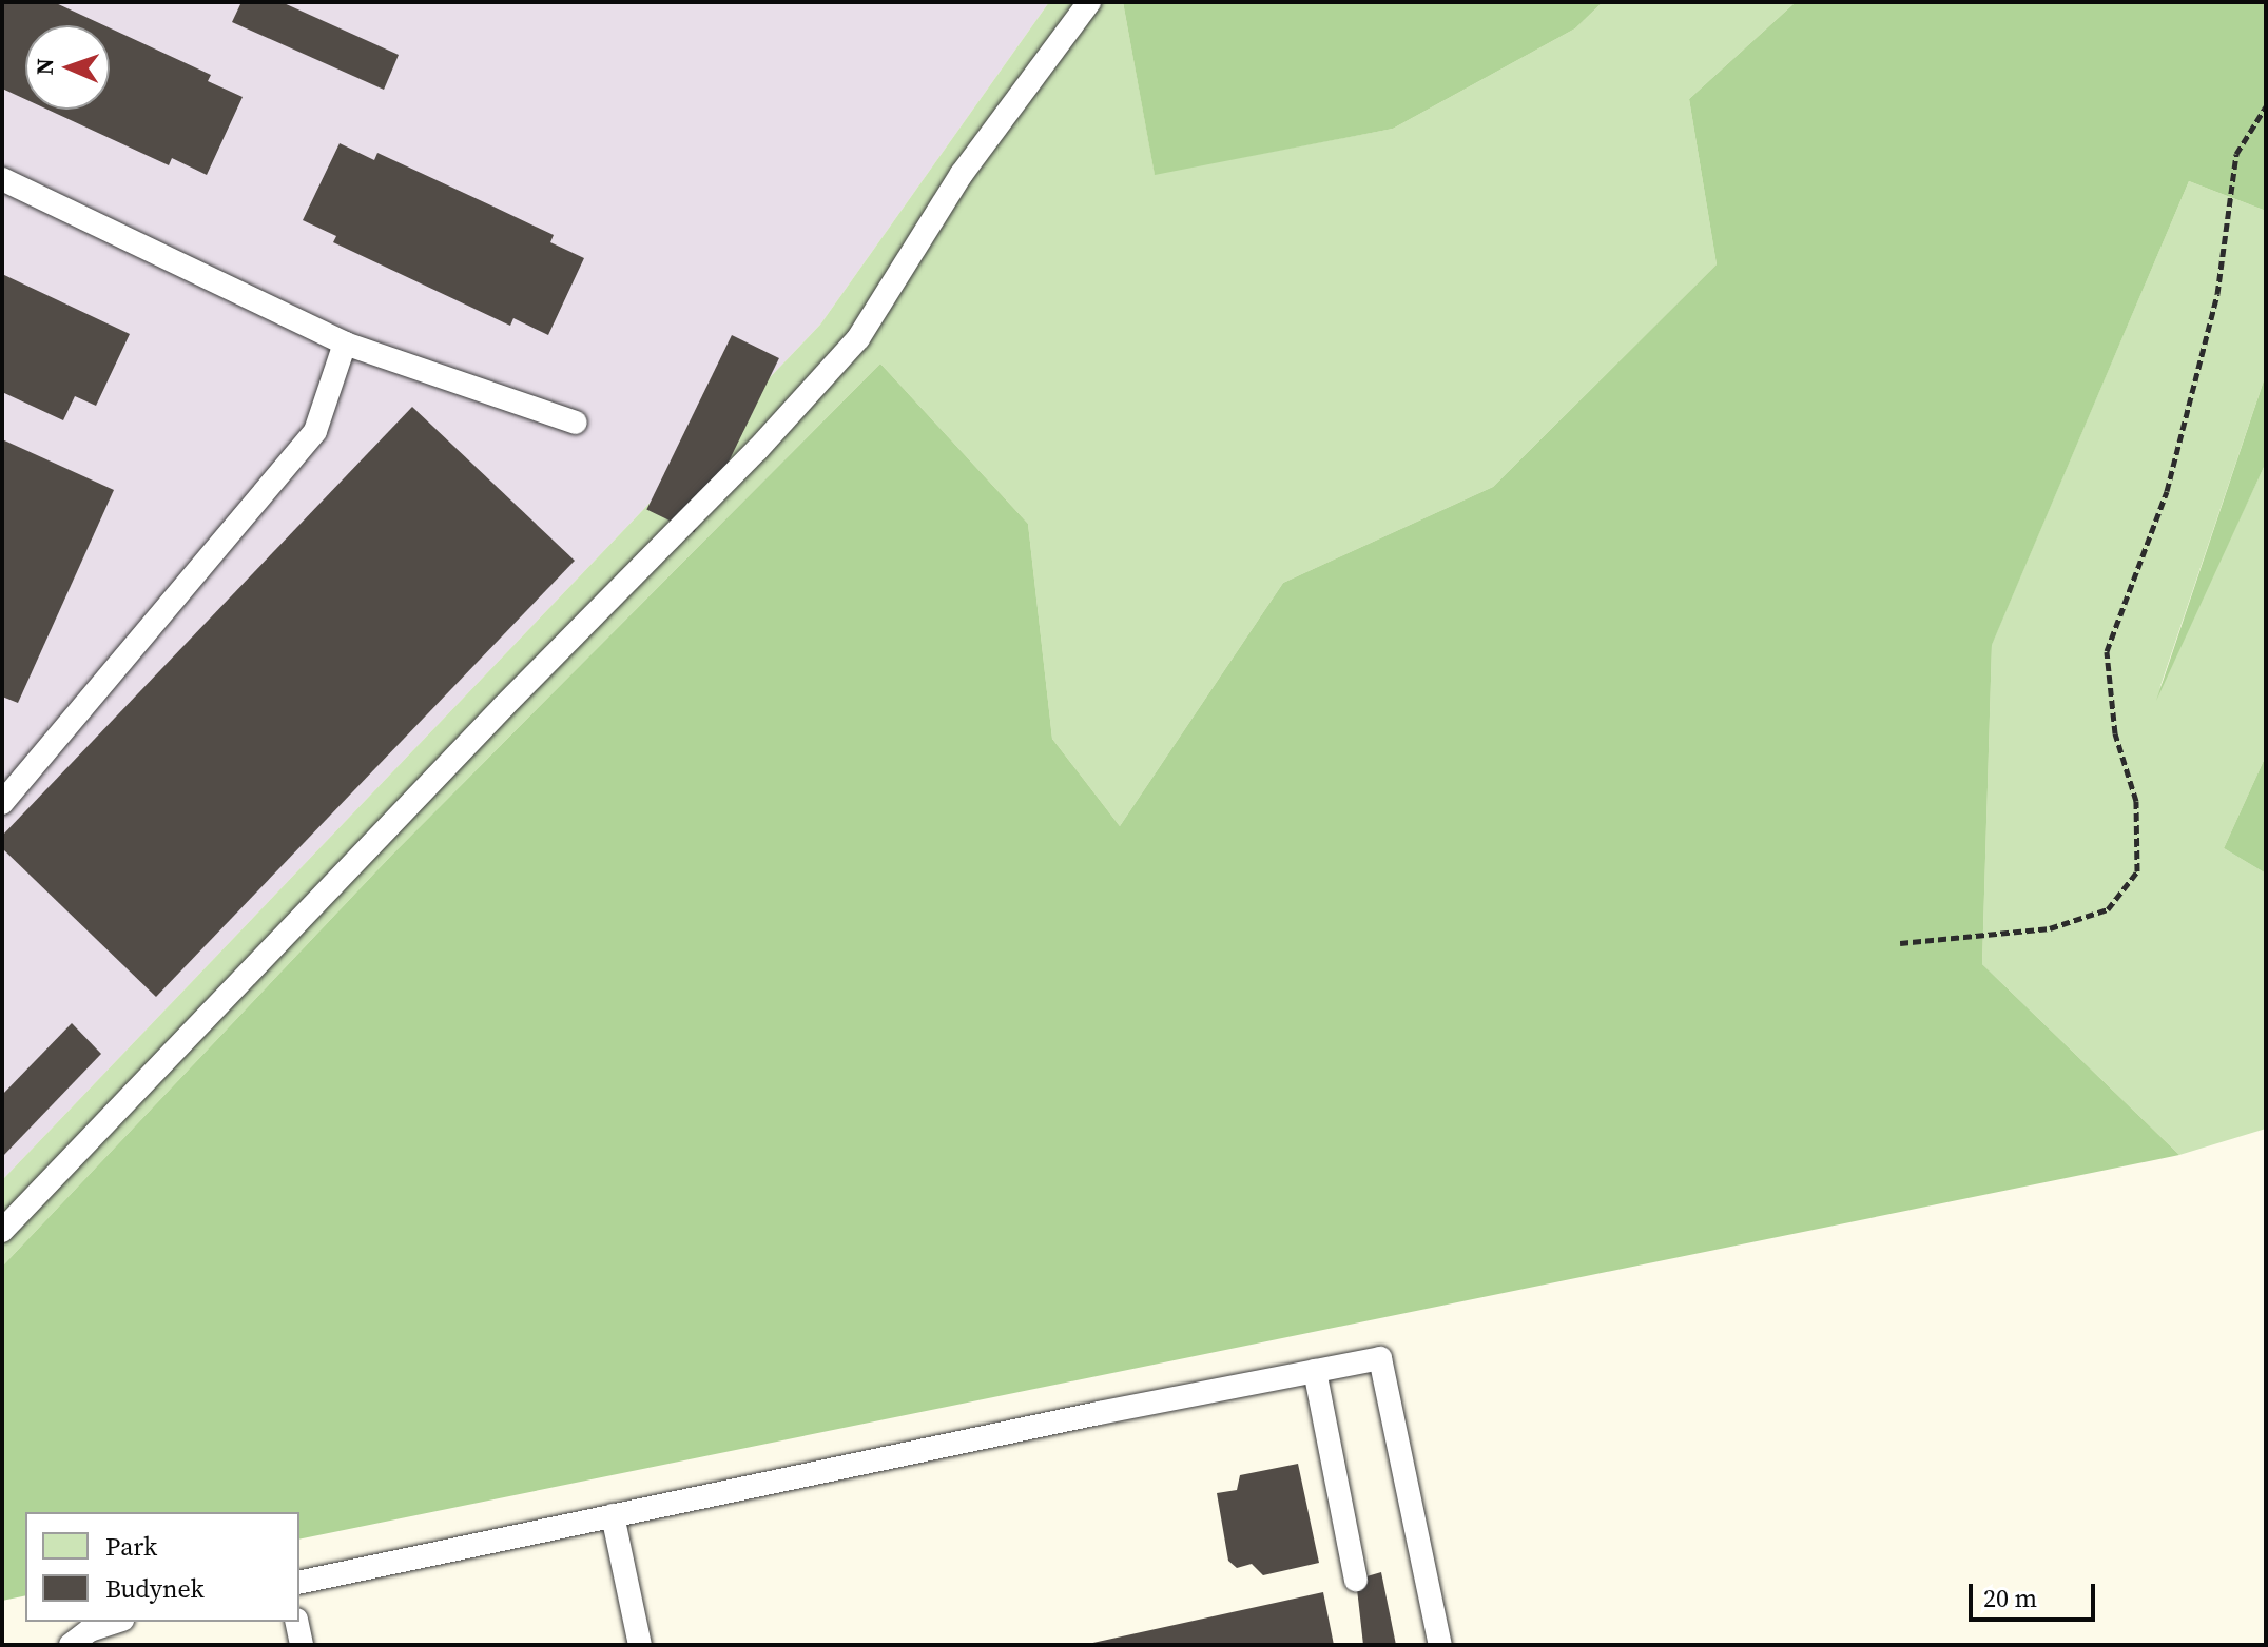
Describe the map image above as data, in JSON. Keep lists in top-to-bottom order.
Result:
{
  "legend": ["Park", "Budynek"],
  "scale_bar": "20 m",
  "north": "left"
}
